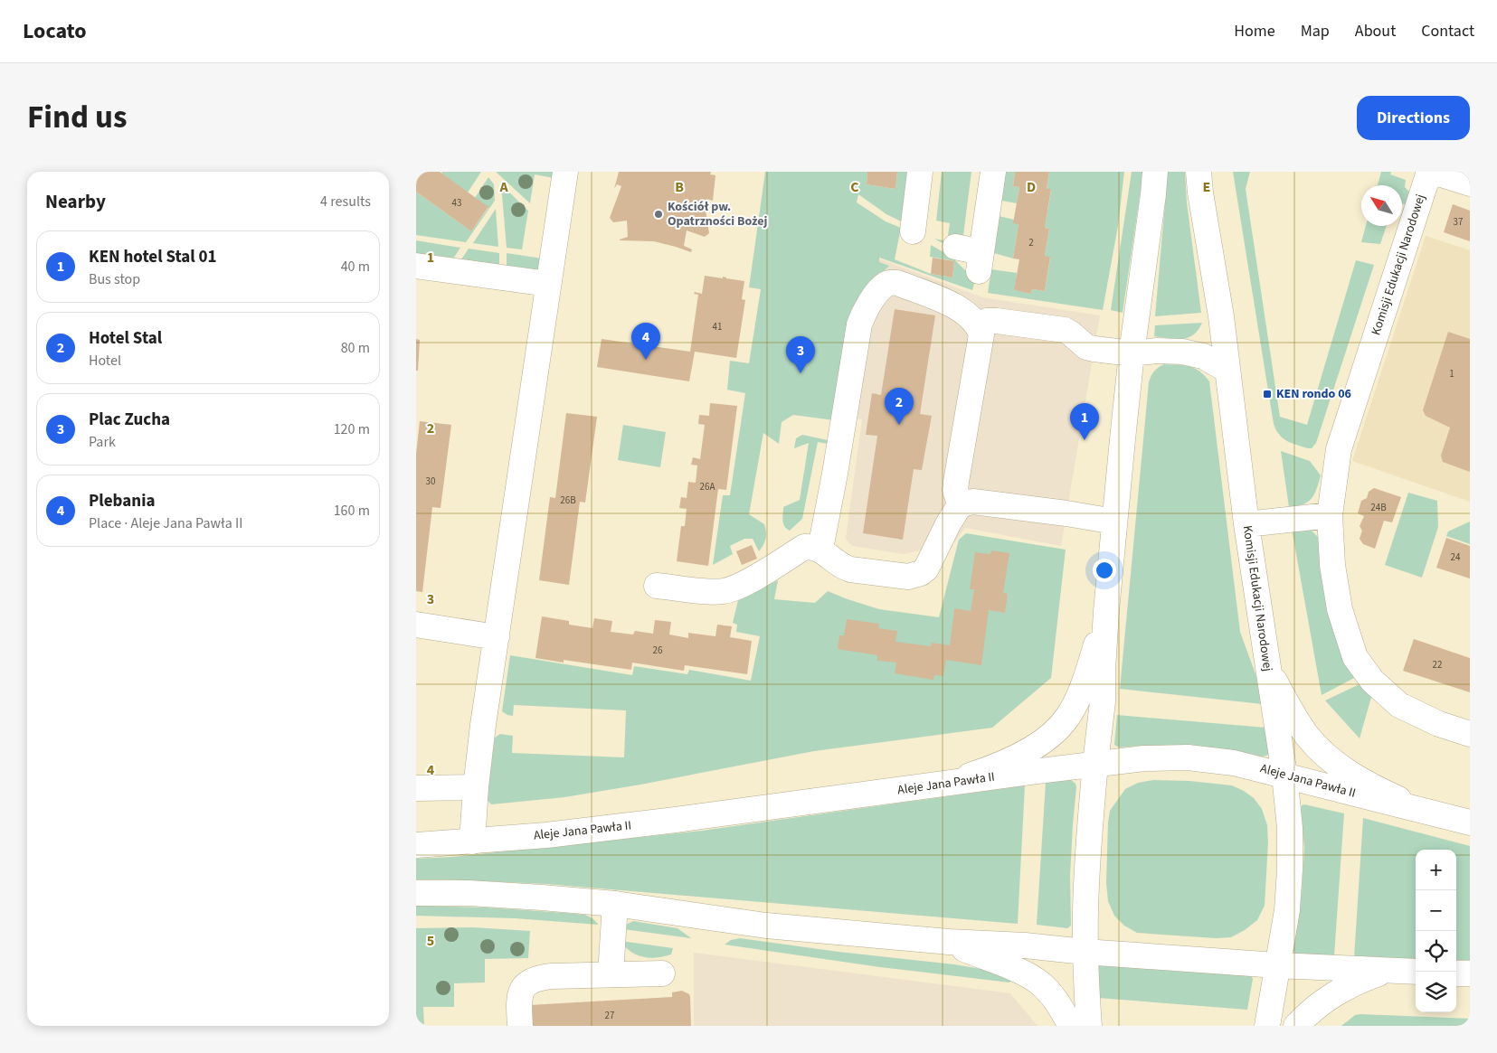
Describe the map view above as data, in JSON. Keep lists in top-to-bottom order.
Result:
{
  "streets": {
    "street": ["Komisji Edukacji Narodowej", "Aleje Jana Pawła II"]
  },
  "crossings": [
    ["Komisji Edukacji Narodowej", "Aleje Jana Pawła II"]
  ],
  "places": {
    "other": ["Kościół pw. Opatrzności Bożej"],
    "transit": ["KEN rondo 06"]
  },
  "house_numbers": [
    "43",
    "37",
    "2",
    "41",
    "1",
    "30",
    "26A",
    "26B",
    "24B",
    "24",
    "26",
    "22",
    "27"
  ],
  "north": "top left",
  "page": {
    "header": "Locato",
    "nav": [
      "Home",
      "Map",
      "About",
      "Contact"
    ],
    "title": "Find us",
    "buttons": "Directions",
    "heading": ["Nearby", "4 results"],
    "list": [
      {
        "mark": "1",
        "name": "KEN hotel Stal 01",
        "note": "Bus stop",
        "value": "40 m"
      },
      {
        "mark": "2",
        "name": "Hotel Stal",
        "note": "Hotel",
        "value": "80 m"
      },
      {
        "mark": "3",
        "name": "Plac Zucha",
        "note": "Park",
        "value": "120 m"
      },
      {
        "mark": "4",
        "name": "Plebania",
        "note": "Place · Aleje Jana Pawła II",
        "value": "160 m"
      }
    ],
    "pins": [
      "4",
      "3",
      "2",
      "1"
    ],
    "map_buttons": ["+", "−"]
  },
  "grid": {
    "columns": [
      "A",
      "B",
      "C",
      "D",
      "E"
    ],
    "rows": [
      "1",
      "2",
      "3",
      "4",
      "5"
    ]
  }
}
